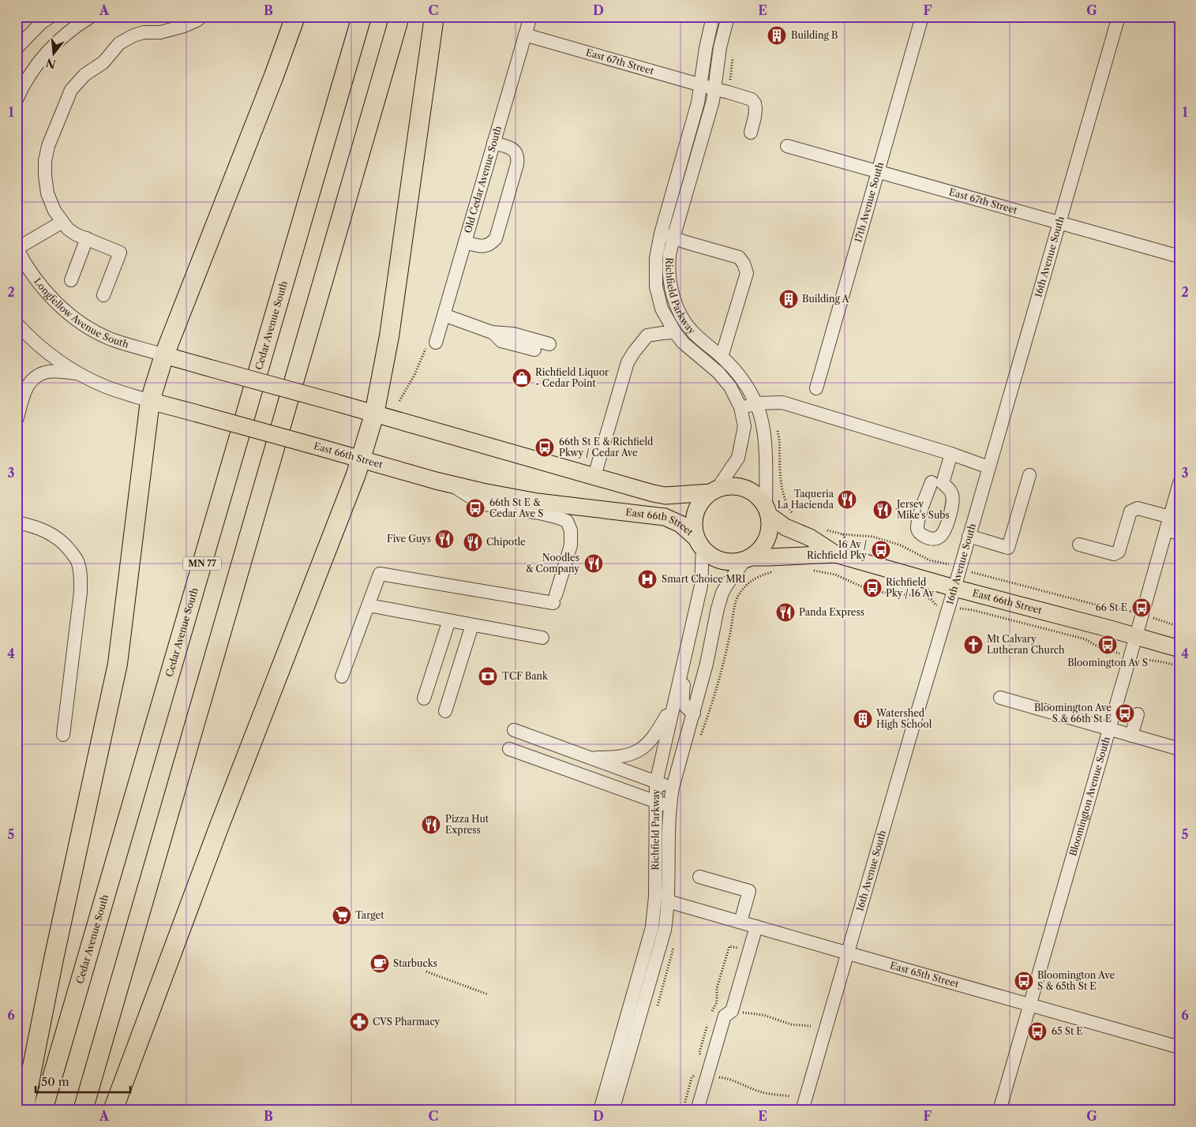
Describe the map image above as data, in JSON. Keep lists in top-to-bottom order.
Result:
{
  "streets": {
    "highway": ["Cedar Avenue South", "MN 77"],
    "main road": ["East 66th Street"],
    "street": [
      "East 67th Street",
      "Old Cedar Avenue South",
      "17th Avenue South",
      "16th Avenue South",
      "Richfield Parkway",
      "Longfellow Avenue South",
      "Bloomington Avenue South",
      "East 65th Street"
    ]
  },
  "crossings": [
    ["East 67th Street", "Old Cedar Avenue South"],
    ["East 67th Street", "17th Avenue South"],
    ["East 67th Street", "16th Avenue South"],
    ["East 67th Street", "Richfield Parkway"],
    ["16th Avenue South", "East 66th Street"],
    ["16th Avenue South", "East 65th Street"],
    ["Richfield Parkway", "East 66th Street"],
    ["Richfield Parkway", "East 65th Street"],
    ["East 66th Street", "Bloomington Avenue South"],
    ["Bloomington Avenue South", "East 65th Street"]
  ],
  "places": {
    "building": ["Building B", "Building A", "Watershed High School"],
    "shop": ["Richfield Liquor - Cedar Point"],
    "bus stop": [
      "66th St E & Richfield Pkwy / Cedar Ave",
      "66th St E & Cedar Ave S",
      "16 Av / Richfield Pky",
      "Richfield Pky / 16 Av",
      "66 St E",
      "Bloomington Av S",
      "Bloomington Ave S & 66th St E",
      "Bloomington Ave S & 65th St E",
      "65 St E"
    ],
    "restaurant": [
      "Taqueria La Hacienda",
      "Jersey Mike's Subs",
      "Five Guys",
      "Chipotle",
      "Noodles & Company",
      "Panda Express",
      "Pizza Hut Express"
    ],
    "hospital": ["Smart Choice MRI"],
    "church": ["Mt Calvary Lutheran Church"],
    "bank": ["TCF Bank"],
    "supermarket": ["Target"],
    "cafe": ["Starbucks"],
    "pharmacy": ["CVS Pharmacy"]
  },
  "scale_bar": "50 m",
  "north": "bottom",
  "grid": {
    "columns": [
      "A",
      "B",
      "C",
      "D",
      "E",
      "F",
      "G"
    ],
    "rows": [
      "1",
      "2",
      "3",
      "4",
      "5",
      "6"
    ]
  }
}
